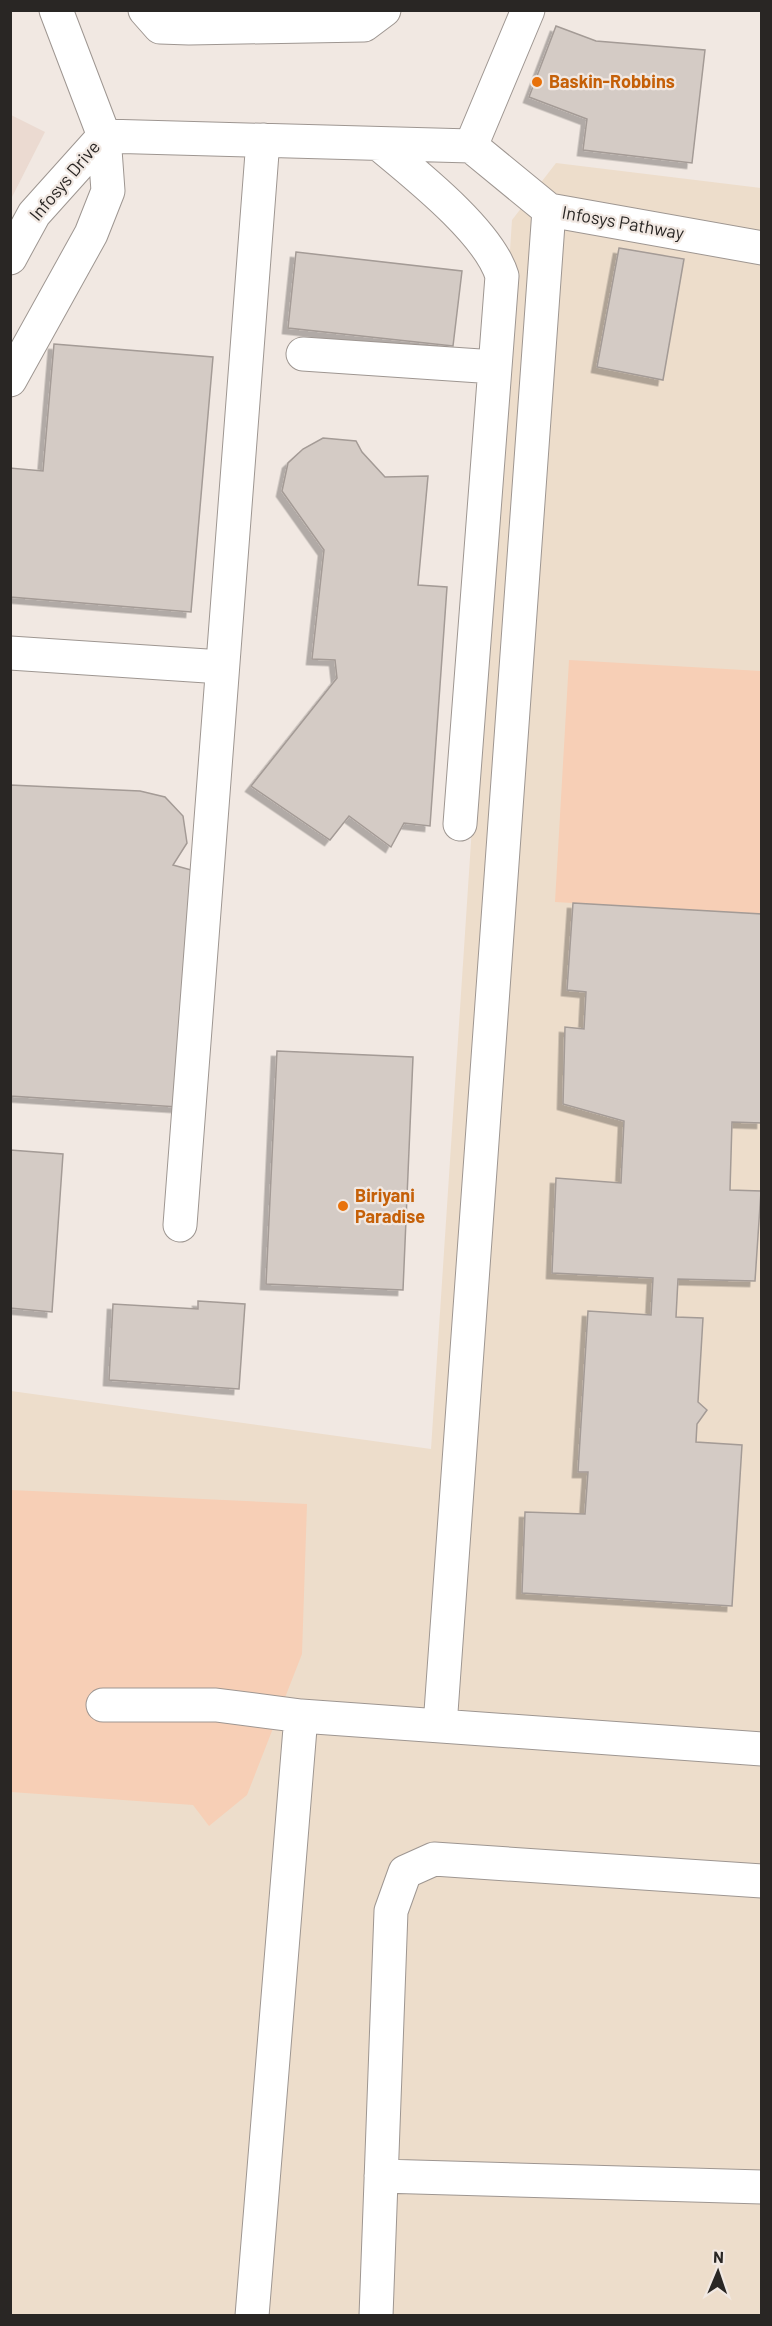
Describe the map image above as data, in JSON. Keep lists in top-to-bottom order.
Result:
{
  "streets": {
    "street": ["Infosys Drive", "Infosys Pathway"]
  },
  "places": ["Baskin-Robbins", "Biriyani Paradise"],
  "north": "top"
}
